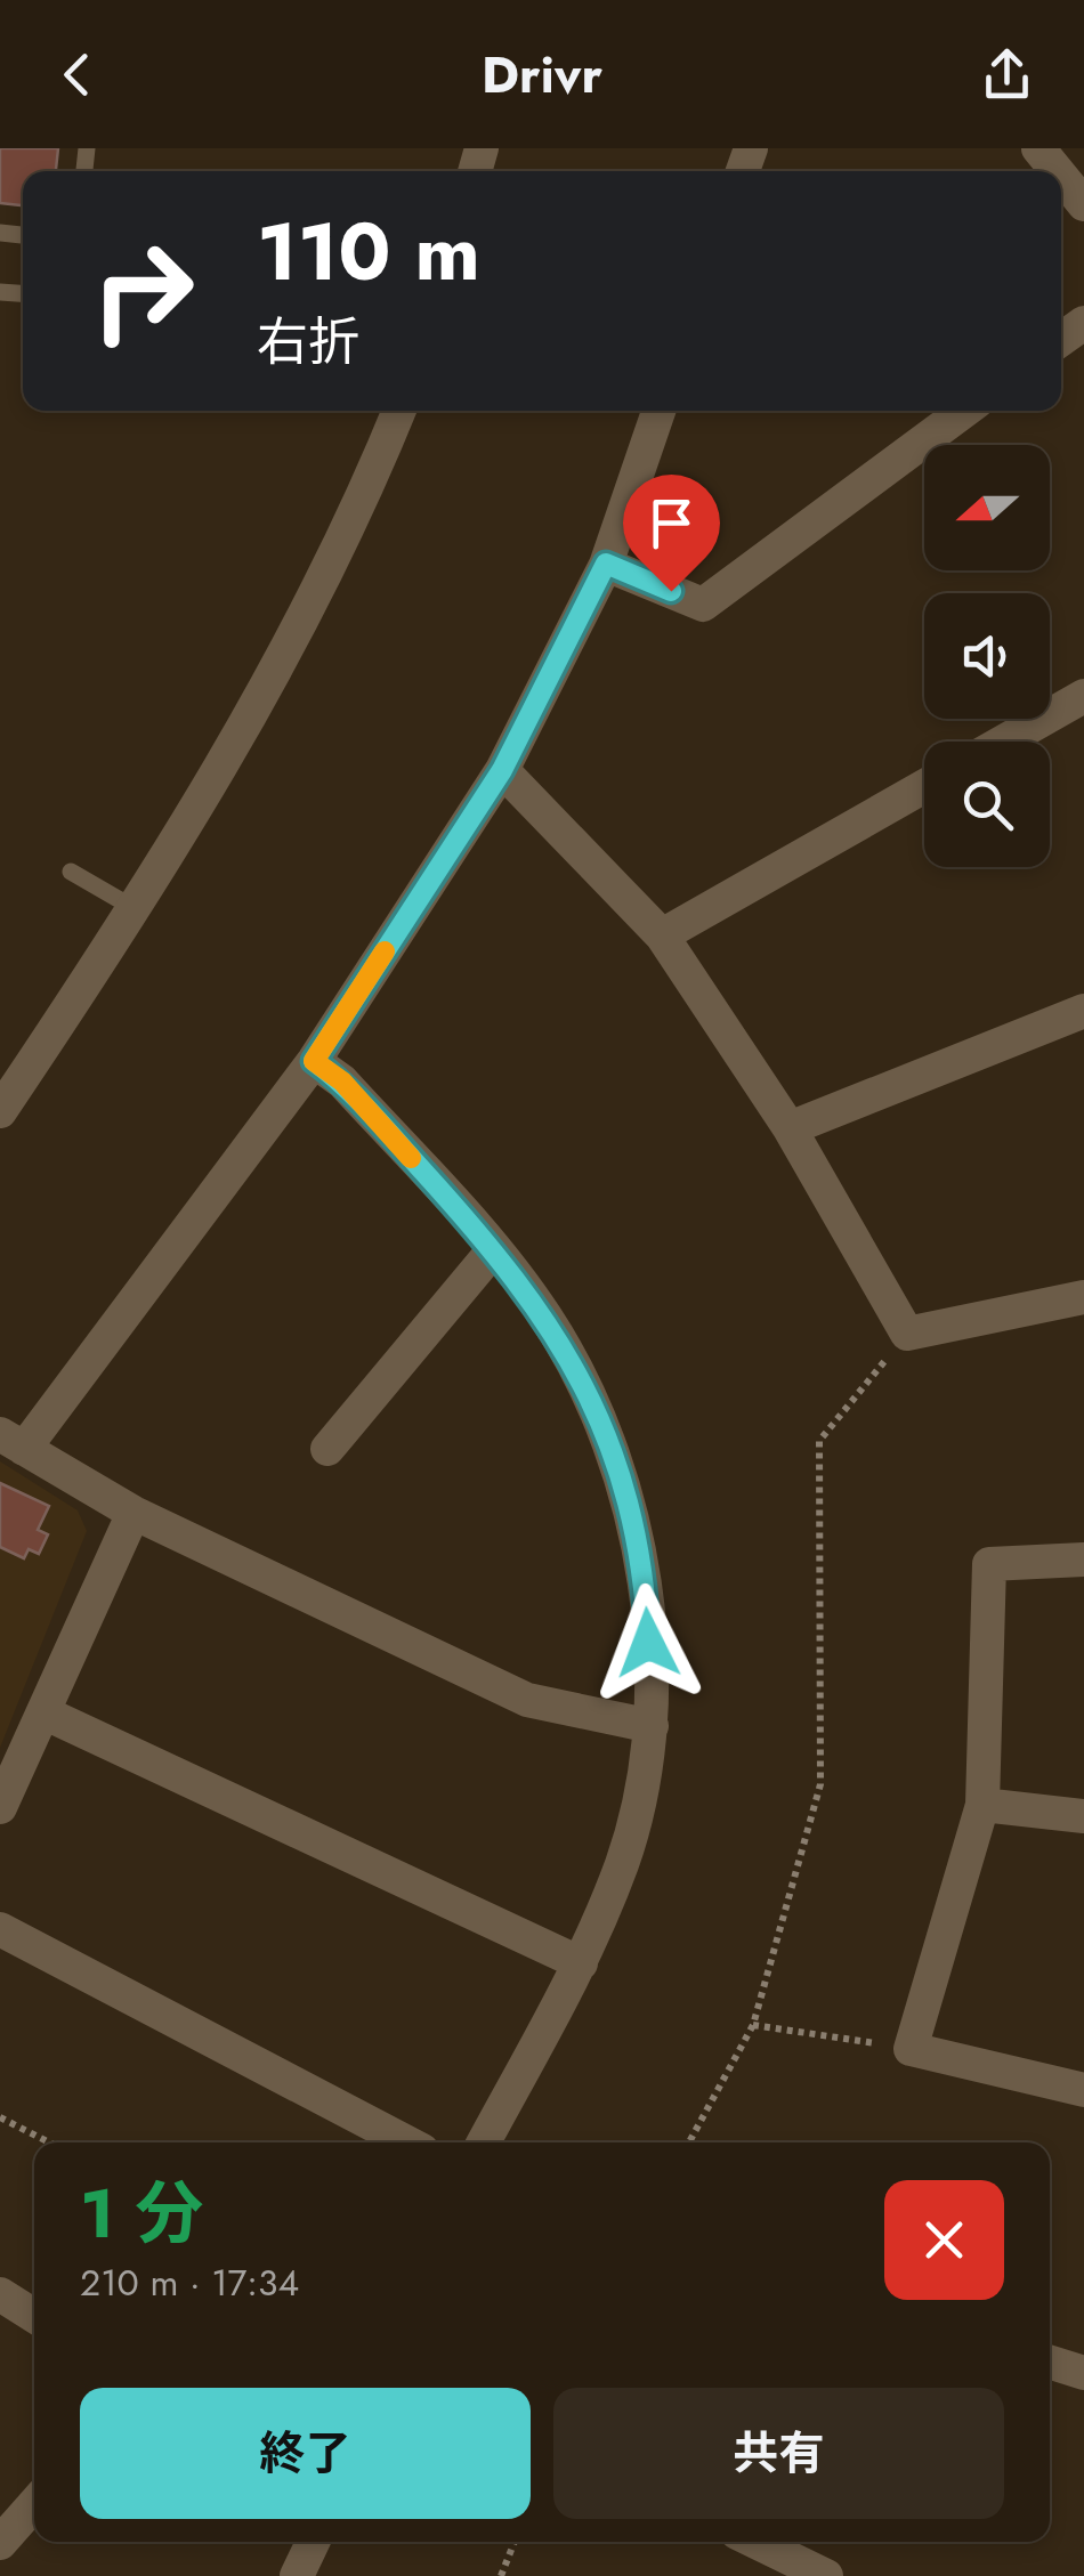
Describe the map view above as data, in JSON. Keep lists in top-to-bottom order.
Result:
{
  "north": "left",
  "page": {
    "header": "Drivr",
    "turn": ["110 m", "右折"],
    "heading": ["1 分", "210 m · 17:34"],
    "buttons": ["終了", "共有"]
  }
}
